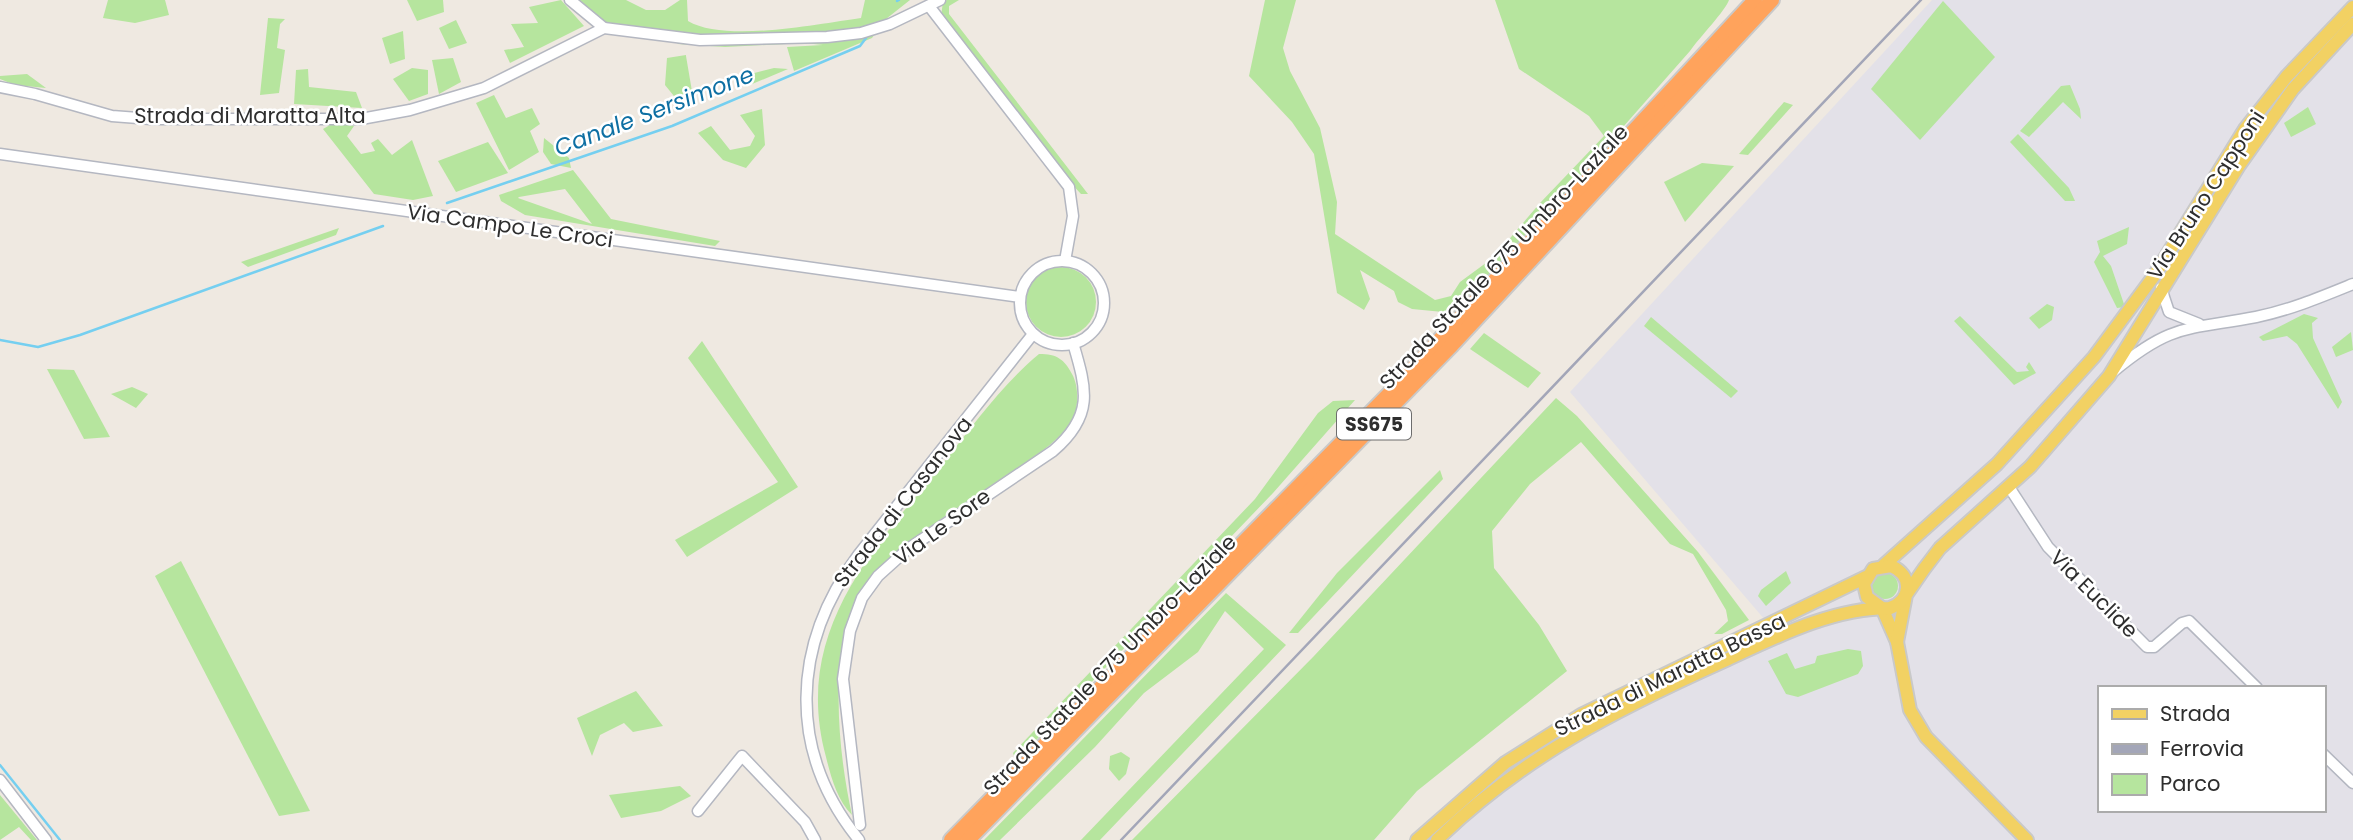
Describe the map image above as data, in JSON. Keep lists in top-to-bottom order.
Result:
{
  "streets": {
    "highway": ["Strada Statale 675 Umbro-Laziale", "SS675"],
    "main road": ["Via Bruno Capponi", "Strada di Maratta Bassa"],
    "street": [
      "Strada di Maratta Alta",
      "Via Campo Le Croci",
      "Strada di Casanova",
      "Via Le Sore",
      "Via Euclide"
    ]
  },
  "crossings": [
    ["Via Bruno Capponi", "Via Euclide"],
    ["Via Bruno Capponi", "Strada di Maratta Bassa"],
    ["Via Campo Le Croci", "Strada di Casanova"],
    ["Via Campo Le Croci", "Via Le Sore"],
    ["Strada di Casanova", "Via Le Sore"]
  ],
  "water": ["Canale Sersimone"],
  "legend": ["Strada", "Ferrovia", "Parco"]
}
